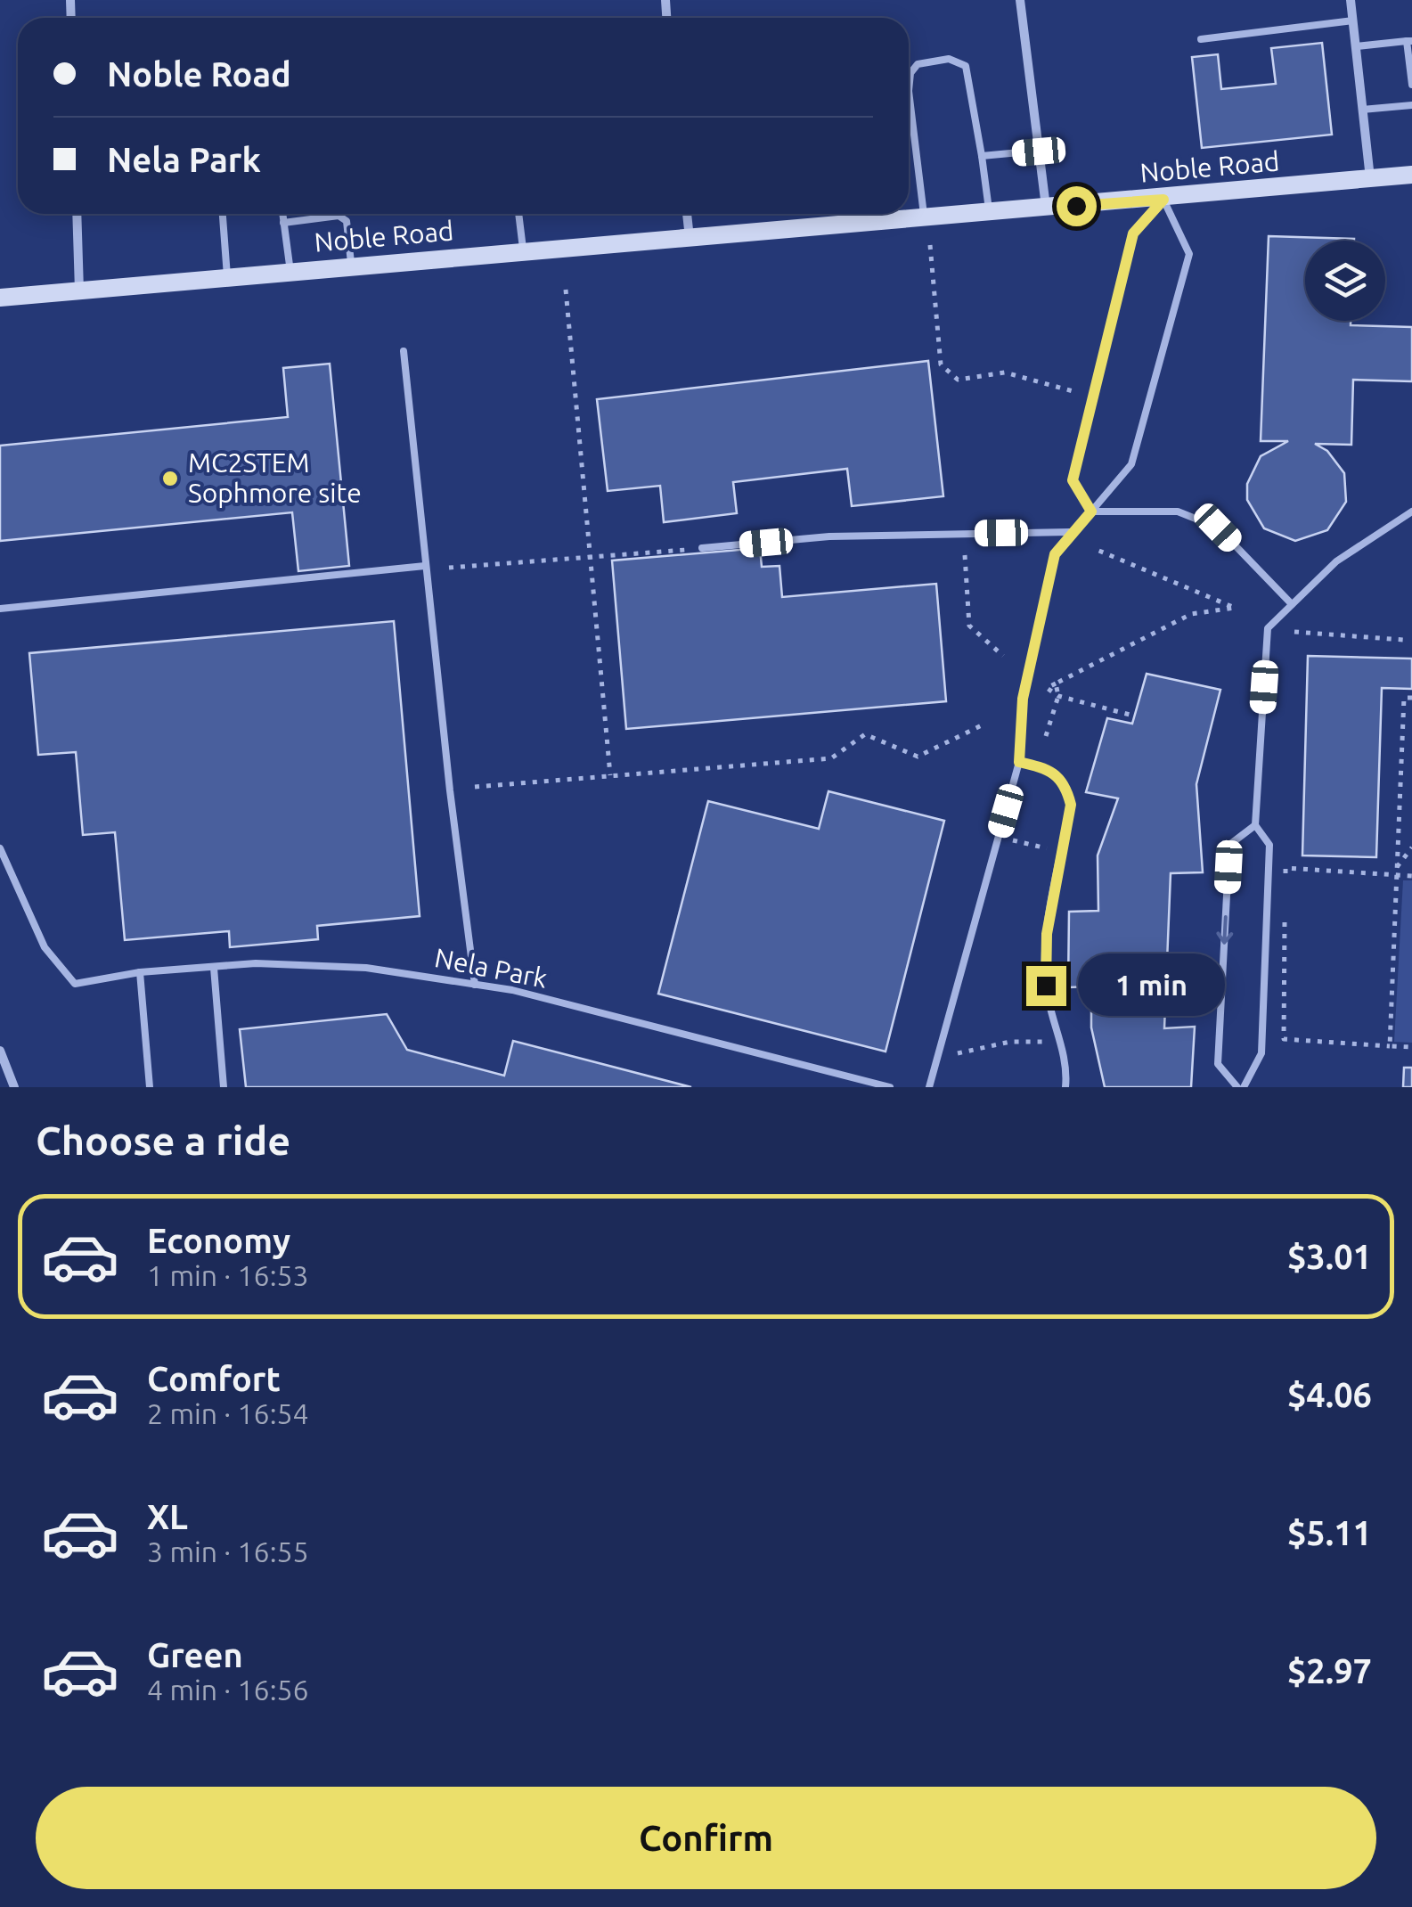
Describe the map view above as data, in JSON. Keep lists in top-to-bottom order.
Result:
{
  "streets": {
    "main road": ["Noble Road"],
    "lane": ["Nela Park"]
  },
  "places": ["MC2STEM Sophmore site"],
  "page": {
    "banner": ["Noble Road", "Nela Park"],
    "bubble": "1 min",
    "heading": "Choose a ride",
    "list": [
      {
        "name": "Economy",
        "note": "1 min · 16:53",
        "value": "$3.01"
      },
      {
        "name": "Comfort",
        "note": "2 min · 16:54",
        "value": "$4.06"
      },
      {
        "name": "XL",
        "note": "3 min · 16:55",
        "value": "$5.11"
      },
      {
        "name": "Green",
        "note": "4 min · 16:56",
        "value": "$2.97"
      }
    ],
    "buttons": "Confirm"
  }
}
